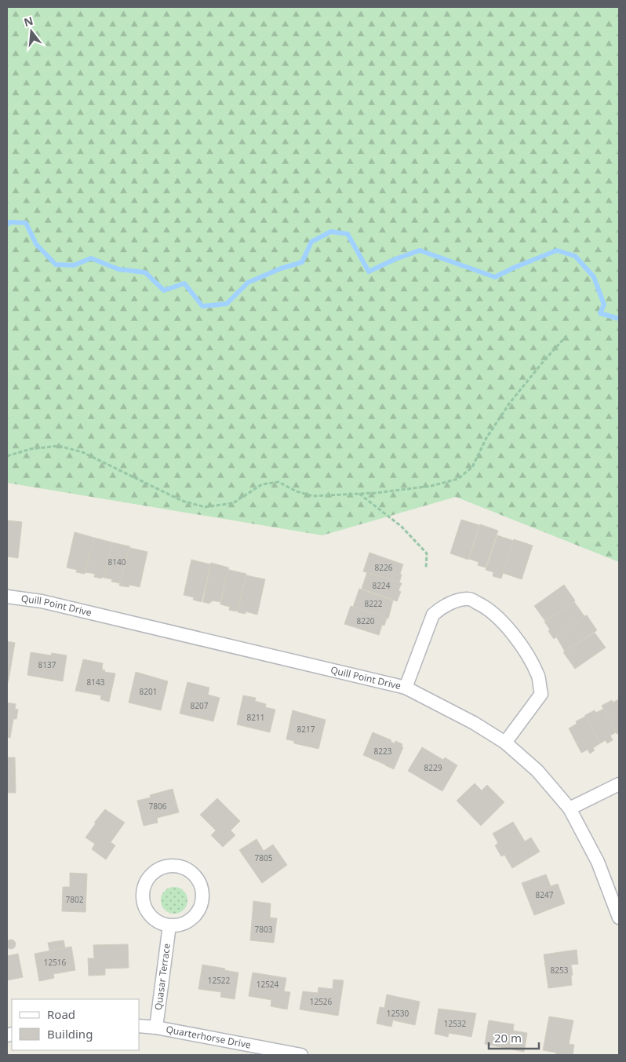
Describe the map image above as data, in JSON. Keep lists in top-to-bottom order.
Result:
{
  "streets": {
    "street": ["Quill Point Drive", "Quasar Terrace", "Quarterhorse Drive"]
  },
  "crossings": [
    ["Quasar Terrace", "Quarterhorse Drive"]
  ],
  "house_numbers": [
    "8140",
    "8226",
    "8224",
    "8222",
    "8220",
    "8137",
    "8143",
    "8201",
    "8207",
    "8211",
    "8217",
    "8223",
    "8229",
    "7806",
    "7805",
    "8247",
    "7802",
    "7803",
    "12516",
    "8253",
    "12522",
    "12524",
    "12526",
    "12530",
    "12532"
  ],
  "legend": ["Road", "Building"],
  "scale_bar": "20 m",
  "north": "top"
}
